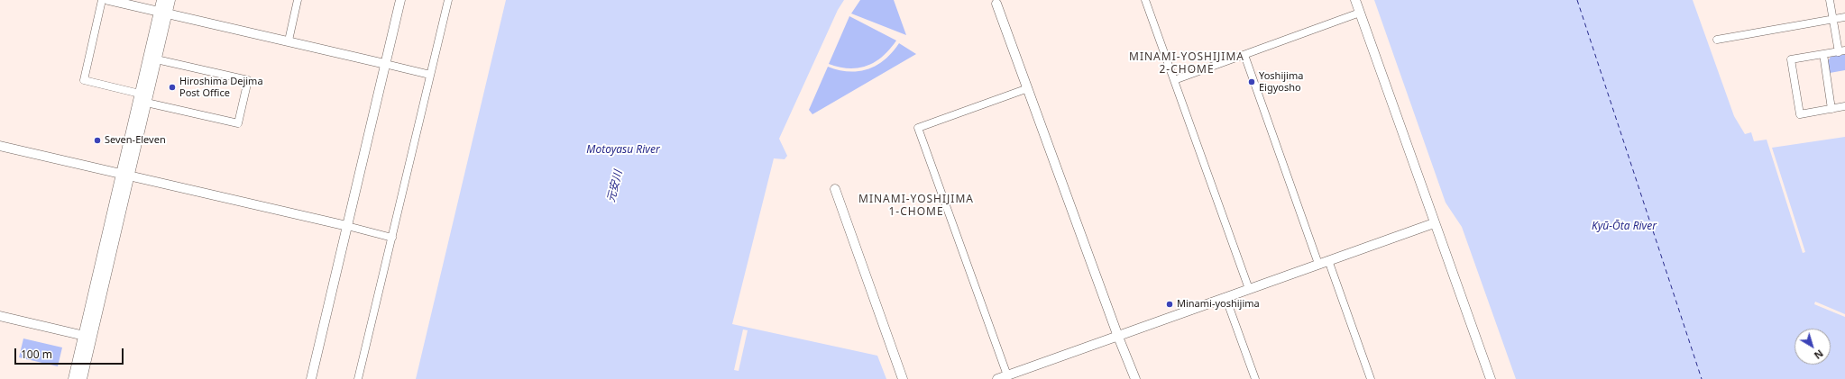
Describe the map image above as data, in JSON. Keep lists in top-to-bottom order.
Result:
{
  "districts": ["MINAMI-YOSHIJIMA 2-CHOME", "MINAMI-YOSHIJIMA 1-CHOME"],
  "water": ["Motoyasu River", "元安川", "Kyū-Ōta River"],
  "places": [
    "Yoshijima Eigyosho",
    "Hiroshima Dejima Post Office",
    "Seven-Eleven",
    "Minami-yoshijima"
  ],
  "scale_bar": "100 m",
  "north": "bottom right"
}
